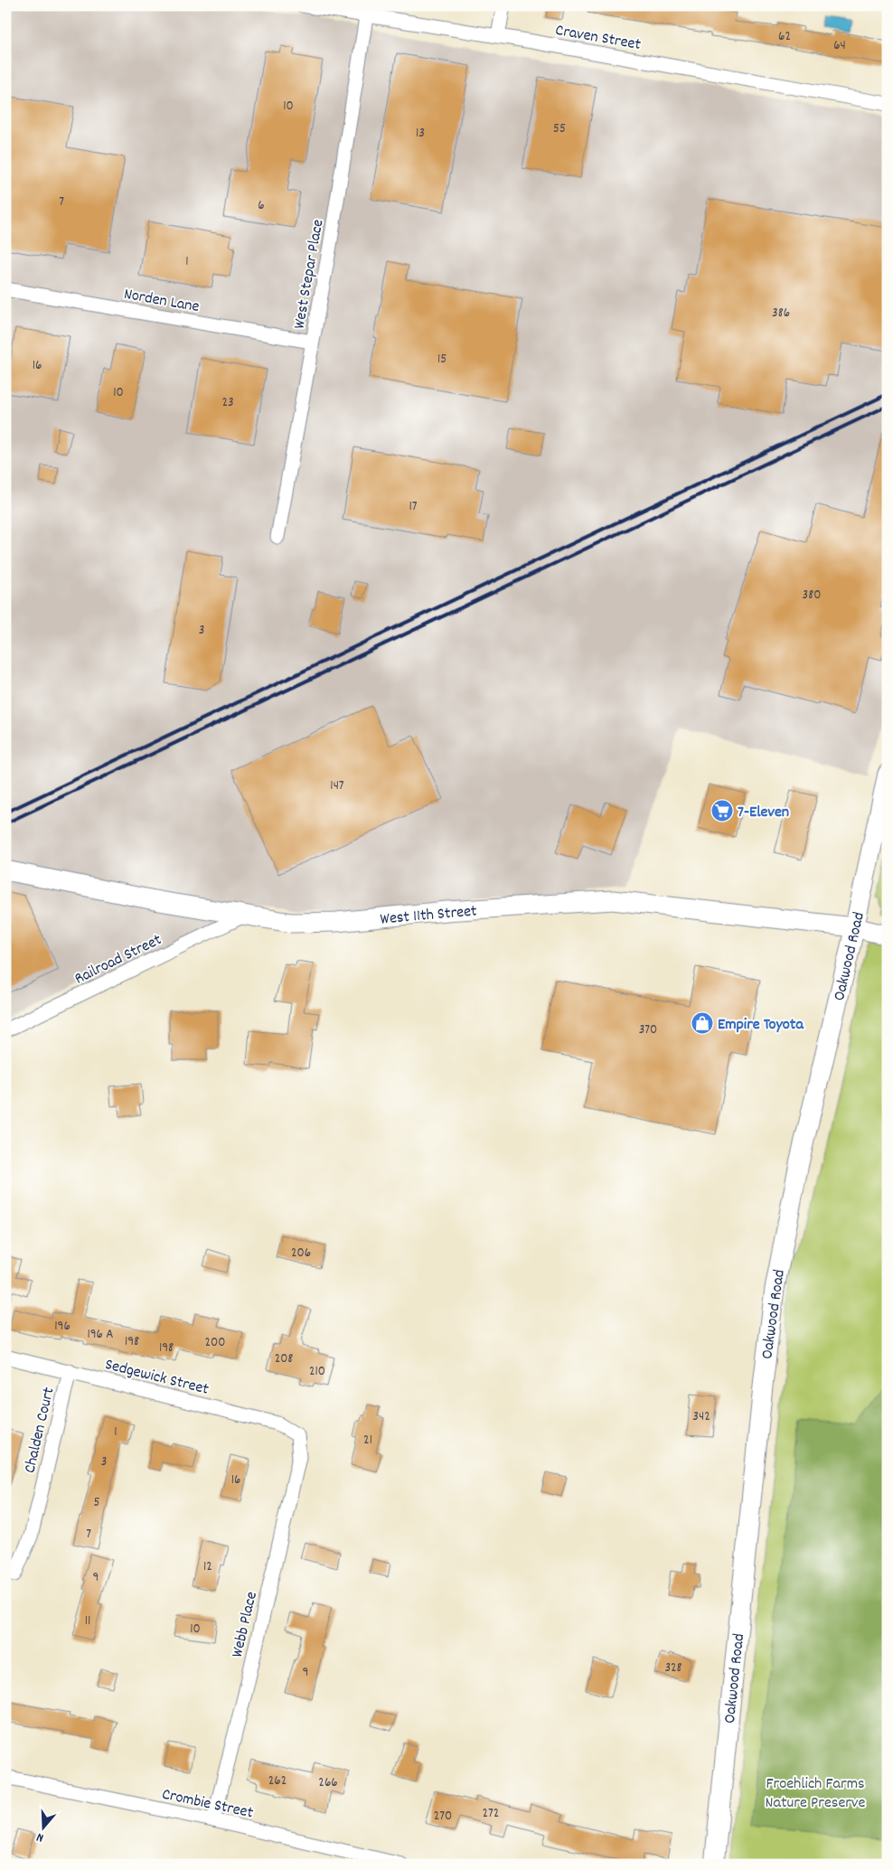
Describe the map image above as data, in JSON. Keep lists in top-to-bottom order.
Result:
{
  "streets": {
    "main road": ["West 11th Street", "Oakwood Road"],
    "street": [
      "Craven Street",
      "West Stepar Place",
      "Norden Lane",
      "Railroad Street",
      "Sedgewick Street",
      "Chalden Court",
      "Webb Place",
      "Crombie Street"
    ]
  },
  "crossings": [
    ["Craven Street", "West Stepar Place"],
    ["West Stepar Place", "Norden Lane"],
    ["West 11th Street", "Oakwood Road"],
    ["West 11th Street", "Railroad Street"],
    ["Sedgewick Street", "Chalden Court"],
    ["Sedgewick Street", "Webb Place"],
    ["Webb Place", "Crombie Street"]
  ],
  "parks": ["Froehlich Farms Nature Preserve"],
  "places": {
    "supermarket": ["7-Eleven"],
    "shop": ["Empire Toyota"]
  },
  "house_numbers": [
    "62",
    "64",
    "10",
    "55",
    "13",
    "7",
    "6",
    "1",
    "386",
    "15",
    "16",
    "10",
    "23",
    "17",
    "380",
    "3",
    "147",
    "370",
    "206",
    "196",
    "196 A",
    "198",
    "200",
    "198",
    "208",
    "210",
    "342",
    "1",
    "21",
    "3",
    "16",
    "5",
    "7",
    "12",
    "9",
    "11",
    "10",
    "328",
    "9",
    "262",
    "266",
    "272",
    "270"
  ],
  "north": "bottom"
}
